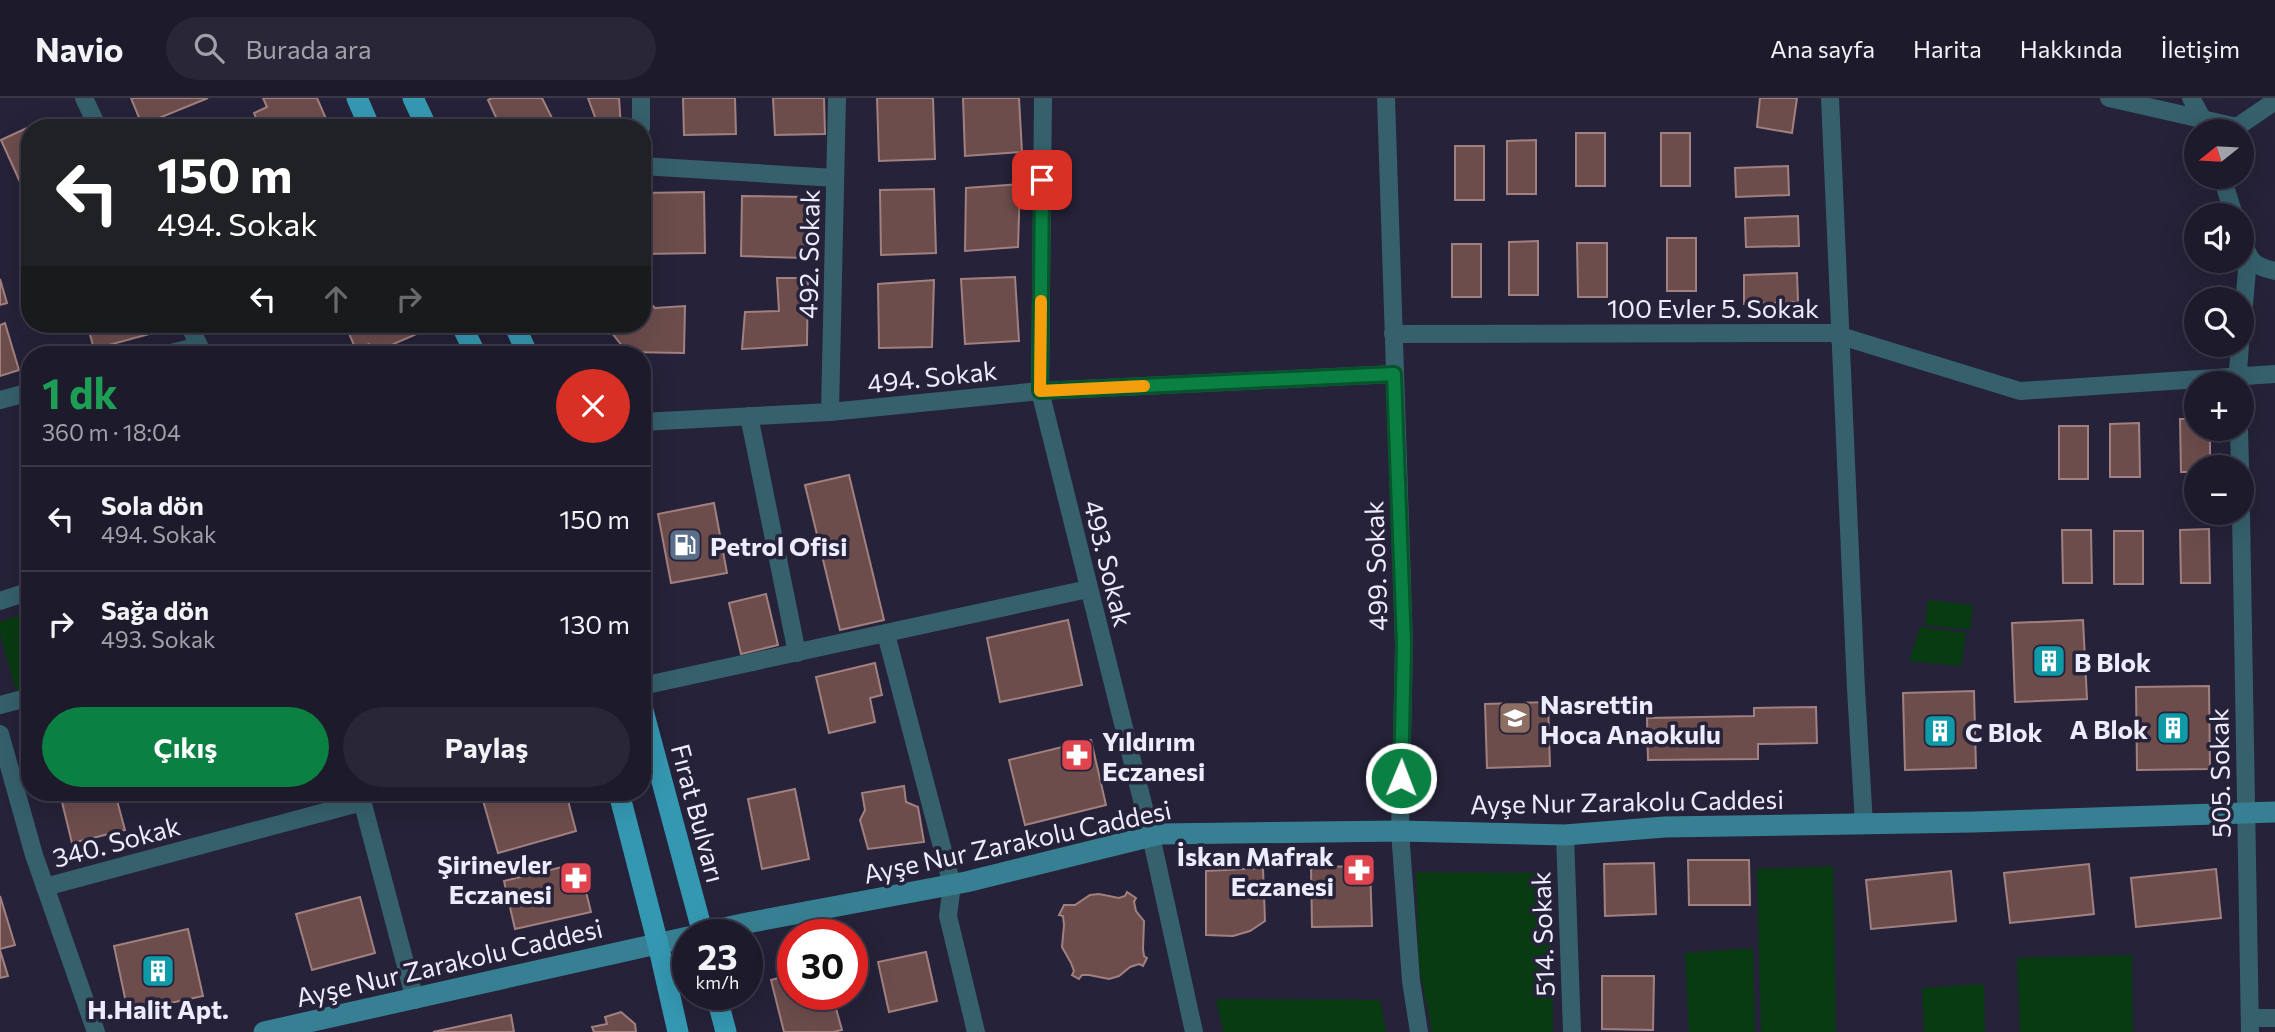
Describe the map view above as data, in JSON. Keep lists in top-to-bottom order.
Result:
{
  "streets": {
    "main road": ["Fırat Bulvarı"],
    "street": [
      "492. Sokak",
      "100 Evler 5. Sokak",
      "494. Sokak",
      "493. Sokak",
      "499. Sokak",
      "505. Sokak",
      "Ayşe Nur Zarakolu Caddesi",
      "340. Sokak",
      "514. Sokak"
    ]
  },
  "crossings": [
    ["492. Sokak", "494. Sokak"],
    ["100 Evler 5. Sokak", "499. Sokak"],
    ["494. Sokak", "493. Sokak"],
    ["494. Sokak", "499. Sokak"],
    ["493. Sokak", "Ayşe Nur Zarakolu Caddesi"],
    ["499. Sokak", "Ayşe Nur Zarakolu Caddesi"],
    ["505. Sokak", "Ayşe Nur Zarakolu Caddesi"],
    ["Ayşe Nur Zarakolu Caddesi", "514. Sokak"]
  ],
  "places": {
    "fuel station": ["Petrol Ofisi"],
    "building": [
      "B Blok",
      "A Blok",
      "C Blok",
      "H.Halit Apt."
    ],
    "school or university": ["Nasrettin Hoca Anaokulu"],
    "pharmacy": ["Yıldırım Eczanesi", "İskan Mafrak Eczanesi", "Şirinevler Eczanesi"]
  },
  "north": "left",
  "page": {
    "header": "Navio",
    "search": "Burada ara",
    "nav": [
      "Ana sayfa",
      "Harita",
      "Hakkında",
      "İletişim"
    ],
    "map_buttons": ["+", "−"],
    "turn": ["150 m", "494. Sokak"],
    "heading": ["1 dk", "360 m · 18:04"],
    "list": [
      {
        "name": "Sola dön",
        "note": "494. Sokak",
        "value": "150 m"
      },
      {
        "name": "Sağa dön",
        "note": "493. Sokak",
        "value": "130 m"
      }
    ],
    "buttons": ["Çıkış", "Paylaş"],
    "speed": "23 km/h",
    "limit": "30"
  }
}
